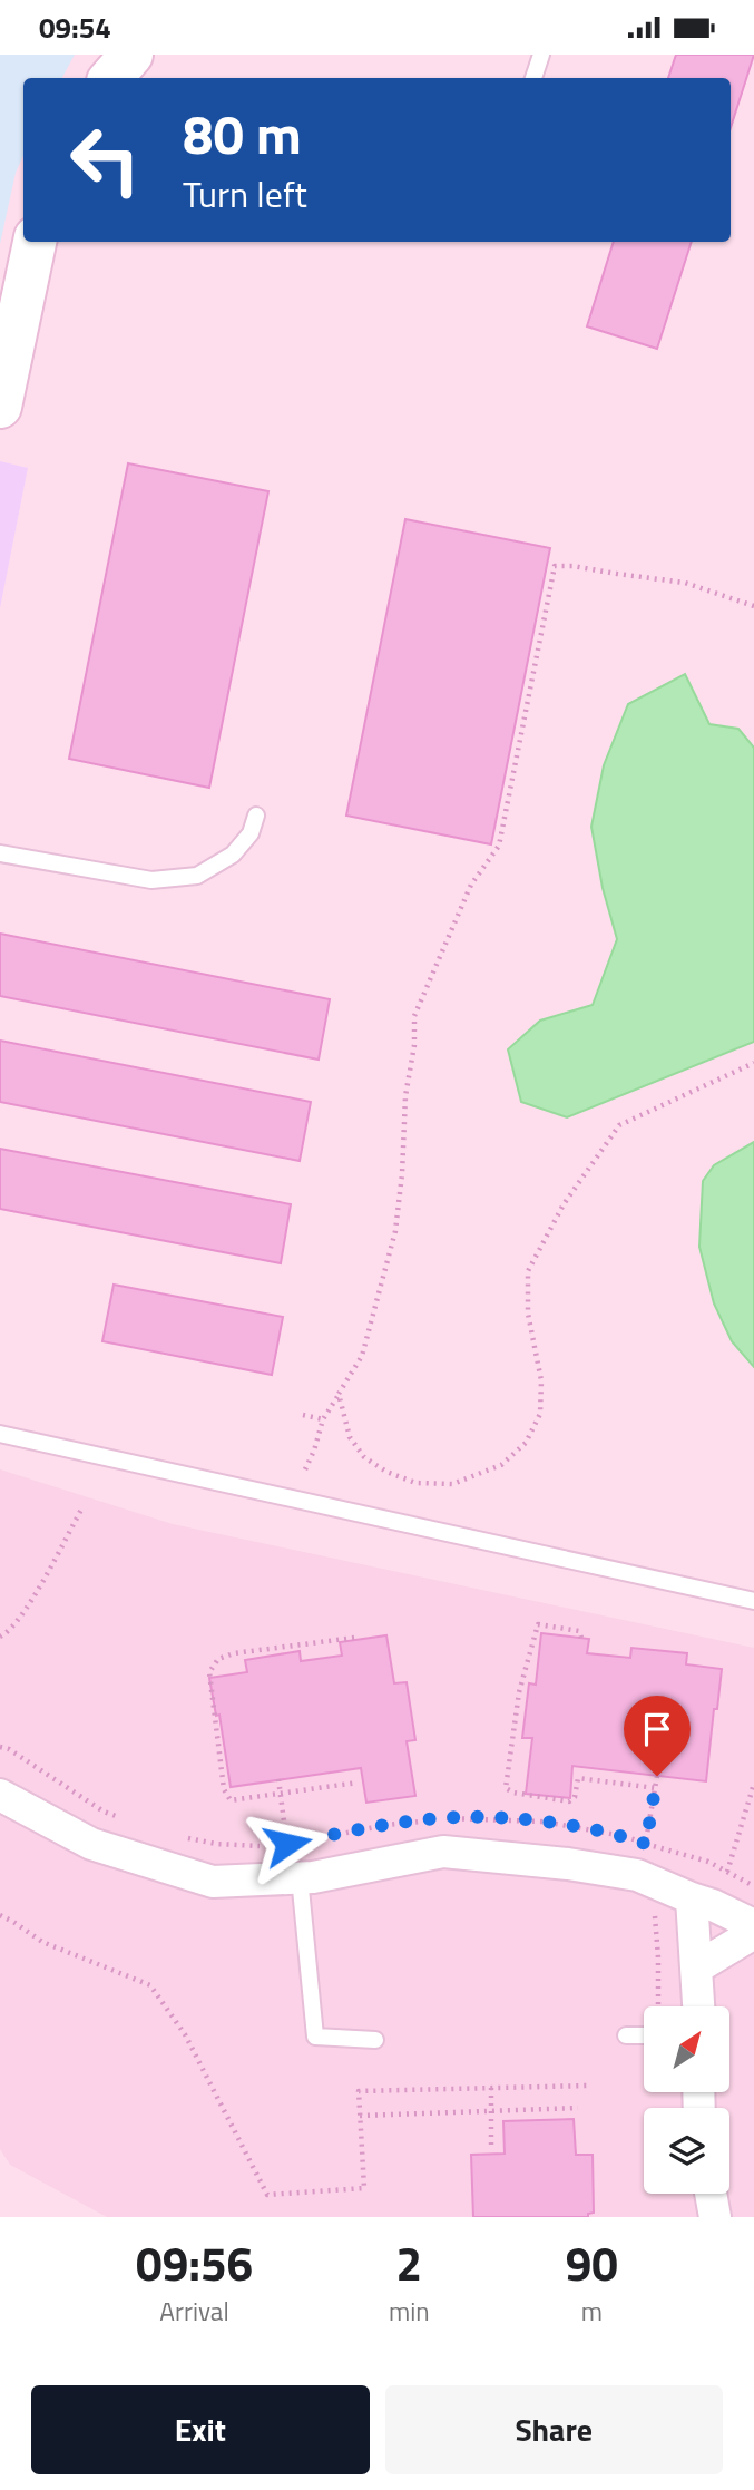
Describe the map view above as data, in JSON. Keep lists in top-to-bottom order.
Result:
{
  "north": "top right",
  "page": {
    "status": "09:54",
    "turn": ["80 m", "Turn left"],
    "eta": [
      "09:56",
      "Arrival",
      "2",
      "min",
      "90",
      "m"
    ],
    "buttons": ["Exit", "Share"]
  }
}
